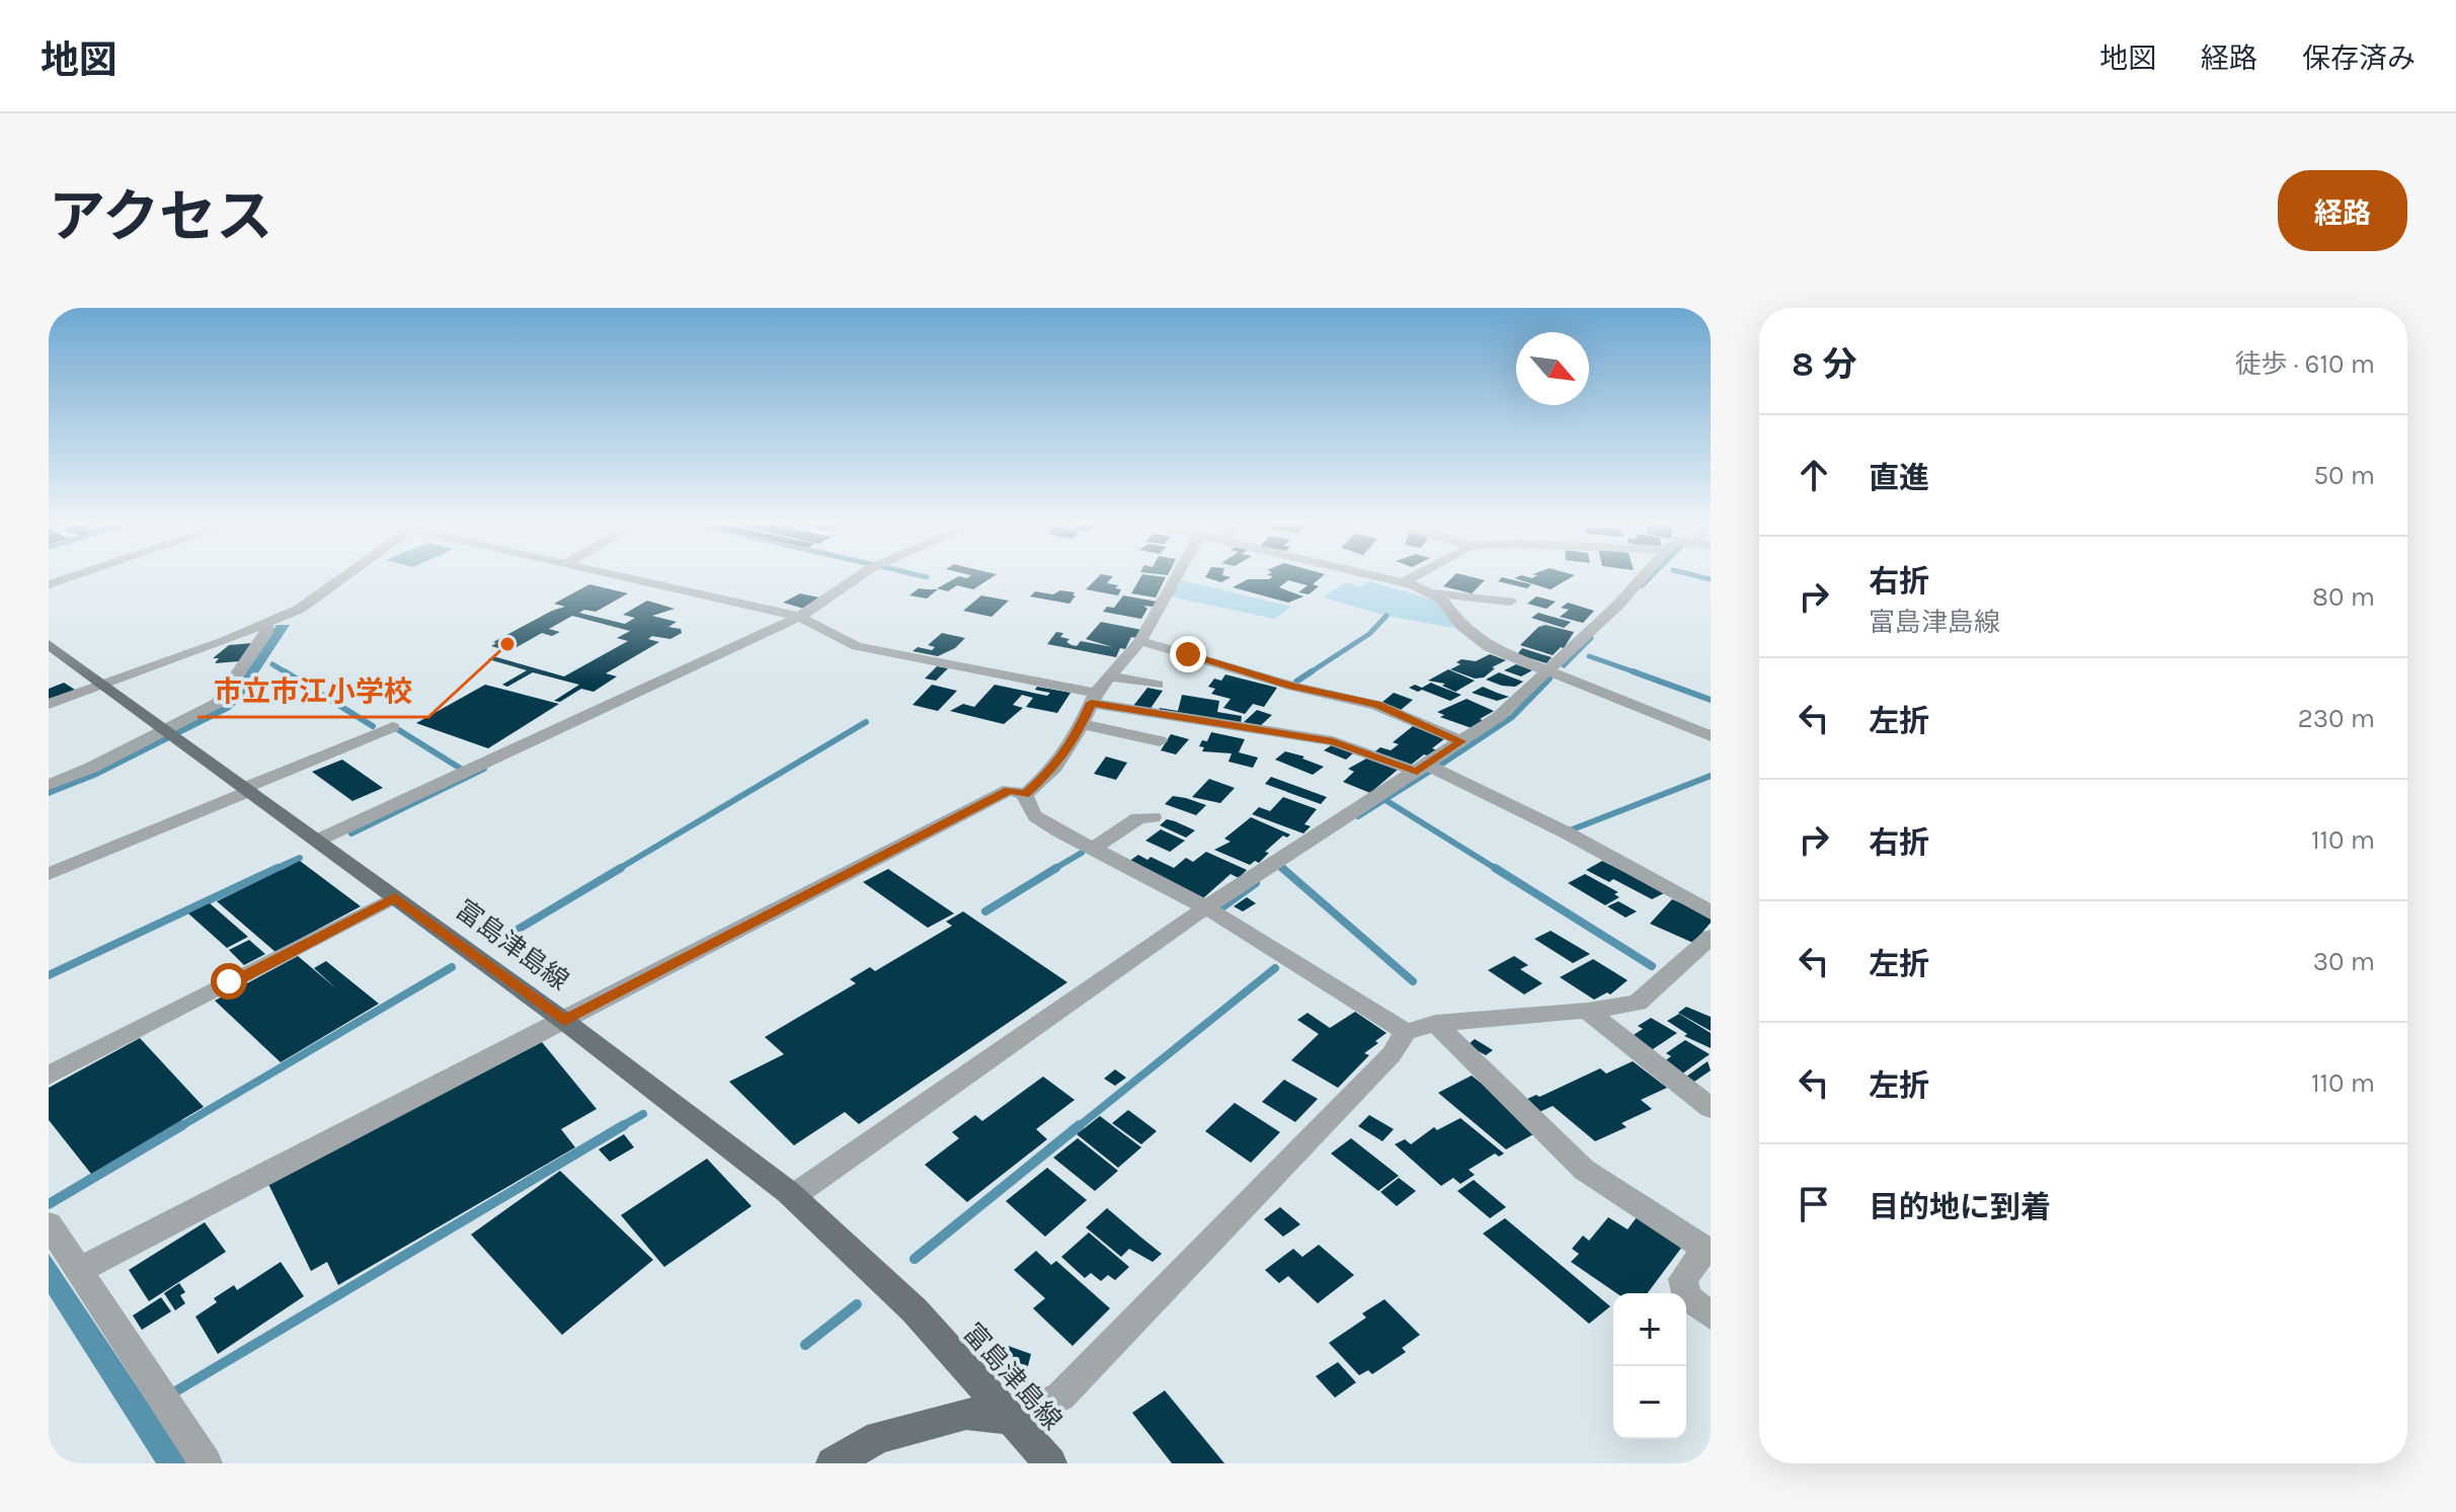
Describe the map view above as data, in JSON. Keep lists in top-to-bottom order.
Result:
{
  "streets": {
    "main road": ["富島津島線"]
  },
  "places": ["市立市江小学校"],
  "north": "bottom right",
  "page": {
    "header": "地図",
    "nav": ["地図", "経路", "保存済み"],
    "title": "アクセス",
    "buttons": "経路",
    "heading": ["8 分", "徒歩 · 610 m"],
    "list": [
      ["直進", "50 m"],
      ["右折", "富島津島線", "80 m"],
      ["左折", "230 m"],
      ["右折", "110 m"],
      ["左折", "30 m"],
      ["左折", "110 m"],
      "目的地に到着"
    ],
    "map_buttons": ["+", "−"]
  }
}
